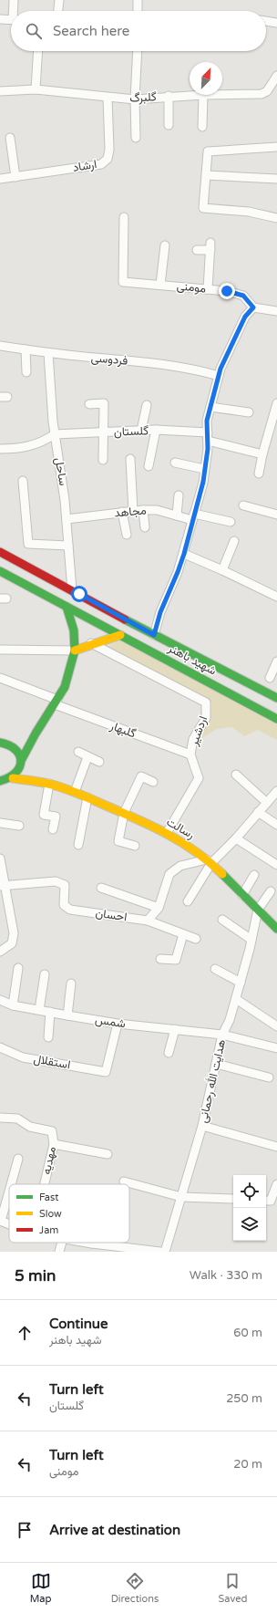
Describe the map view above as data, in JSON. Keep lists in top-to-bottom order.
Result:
{
  "streets": {
    "main road": ["شهید باهنر", "رسالت"],
    "street": [
      "گلبرگ",
      "ارشاد",
      "مومنی",
      "فردوسی",
      "گلستان",
      "ساحل",
      "مجاهد",
      "گلبهار",
      "اردشیر",
      "احسان",
      "شمس",
      "استقلال",
      "هدایت الله رحمانی",
      "مهدیه"
    ]
  },
  "crossings": [
    ["گلبرگ", "ارشاد"],
    ["فردوسی", "ساحل"],
    ["گلستان", "ساحل"],
    ["ساحل", "مجاهد"],
    ["ساحل", "شهید باهنر"],
    ["گلبهار", "اردشیر"],
    ["اردشیر", "رسالت"],
    ["رسالت", "هدایت الله رحمانی"],
    ["شمس", "استقلال"],
    ["شمس", "هدایت الله رحمانی"]
  ],
  "legend": ["Fast", "Slow", "Jam"],
  "north": "top right",
  "page": {
    "search": "Search here",
    "heading": ["5 min", "Walk · 330 m"],
    "list": [
      ["Continue", "شهید باهنر", "60 m"],
      ["Turn left", "گلستان", "250 m"],
      ["Turn left", "مومنی", "20 m"],
      "Arrive at destination"
    ],
    "nav": ["Map", "Directions", "Saved"]
  }
}
